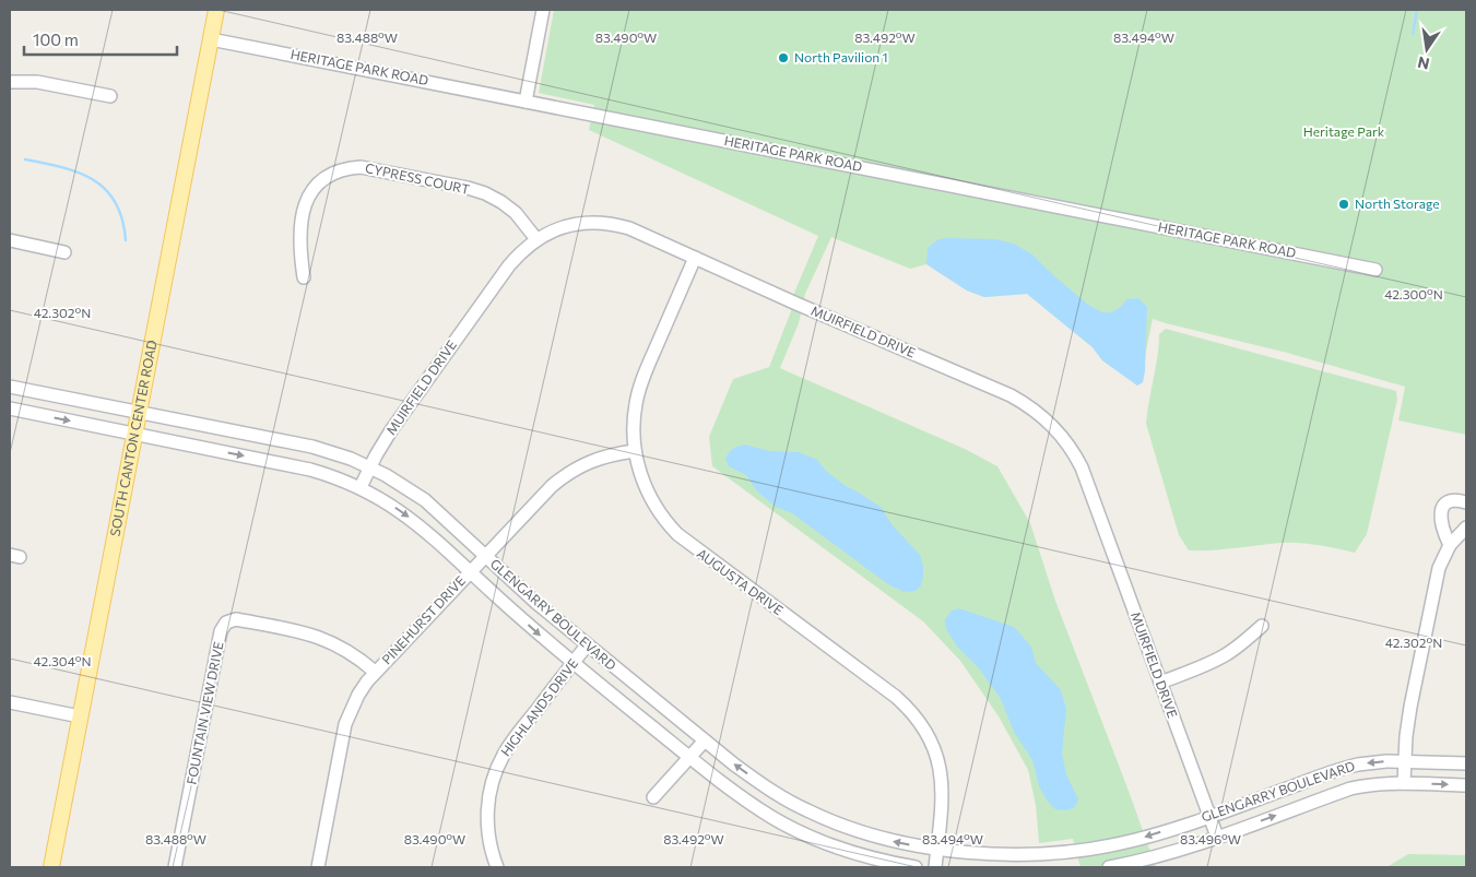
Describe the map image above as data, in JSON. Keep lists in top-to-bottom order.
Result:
{
  "streets": {
    "main road": ["SOUTH CANTON CENTER ROAD"],
    "street": [
      "HERITAGE PARK ROAD",
      "CYPRESS COURT",
      "MUIRFIELD DRIVE",
      "AUGUSTA DRIVE",
      "GLENGARRY BOULEVARD",
      "PINEHURST DRIVE",
      "HIGHLANDS DRIVE",
      "FOUNTAIN VIEW DRIVE"
    ]
  },
  "crossings": [
    ["HERITAGE PARK ROAD", "SOUTH CANTON CENTER ROAD"],
    ["CYPRESS COURT", "MUIRFIELD DRIVE"],
    ["MUIRFIELD DRIVE", "AUGUSTA DRIVE"],
    ["MUIRFIELD DRIVE", "GLENGARRY BOULEVARD"],
    ["SOUTH CANTON CENTER ROAD", "GLENGARRY BOULEVARD"],
    ["AUGUSTA DRIVE", "GLENGARRY BOULEVARD"],
    ["AUGUSTA DRIVE", "PINEHURST DRIVE"],
    ["GLENGARRY BOULEVARD", "PINEHURST DRIVE"],
    ["GLENGARRY BOULEVARD", "HIGHLANDS DRIVE"],
    ["PINEHURST DRIVE", "FOUNTAIN VIEW DRIVE"]
  ],
  "parks": ["Heritage Park"],
  "places": ["North Pavilion 1", "North Storage"],
  "scale_bar": "100 m",
  "north": "bottom",
  "coordinates": [
    "83.488°W",
    "83.490°W",
    "83.492°W",
    "83.494°W",
    "42.300°N",
    "42.302°N",
    "42.304°N",
    "83.496°W"
  ]
}
